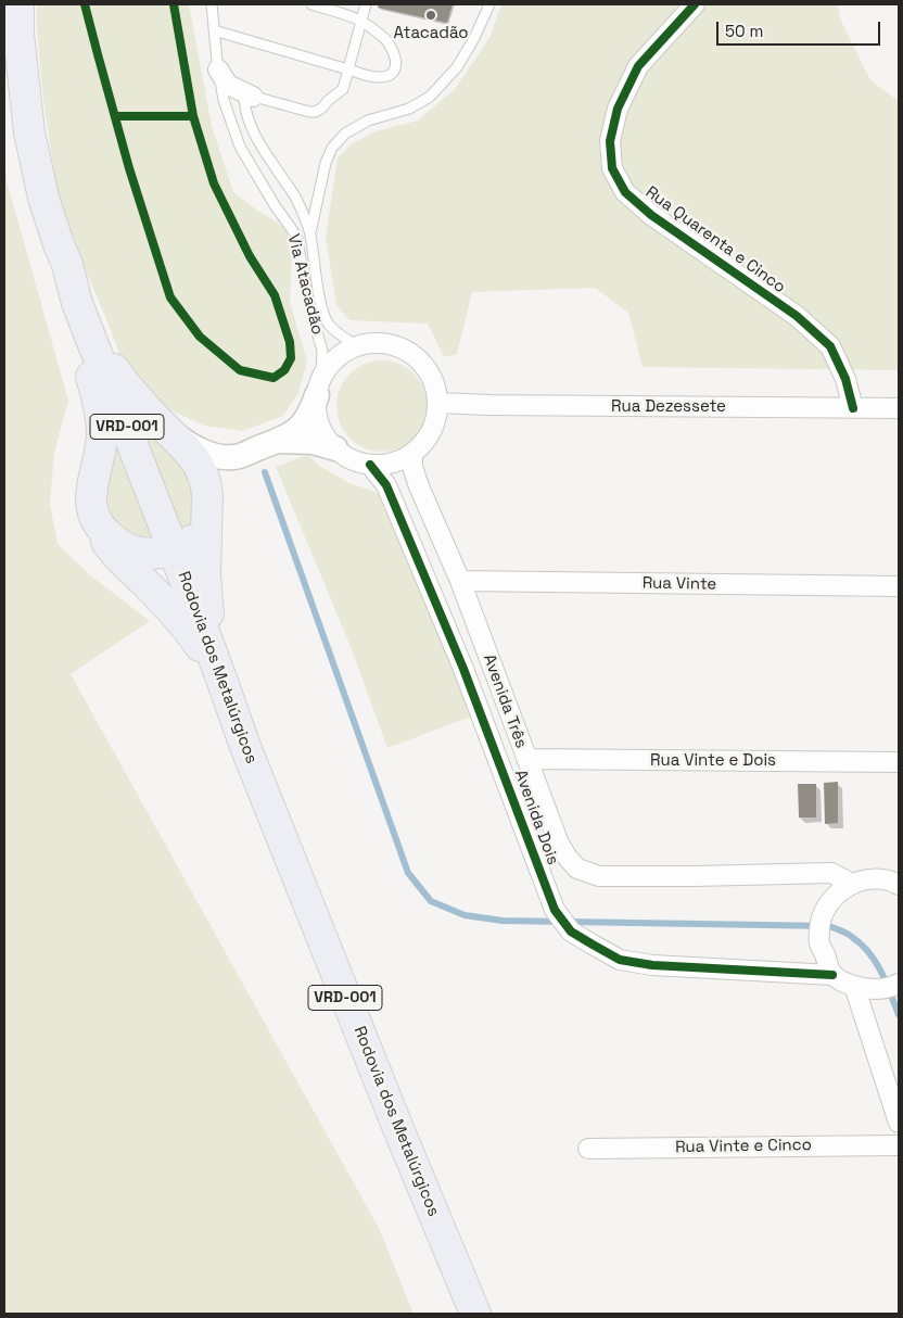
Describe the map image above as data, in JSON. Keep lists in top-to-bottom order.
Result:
{
  "streets": {
    "main road": ["VRD-001", "Rodovia dos Metalúrgicos"],
    "street": [
      "Rua Quarenta e Cinco",
      "Rua Dezessete",
      "Rua Vinte",
      "Avenida Três",
      "Rua Vinte e Dois",
      "Avenida Dois",
      "Rua Vinte e Cinco"
    ],
    "lane": ["Via Atacadão"]
  },
  "crossings": [
    ["Rua Quarenta e Cinco", "Rua Dezessete"],
    ["Via Atacadão", "Rua Dezessete"],
    ["Via Atacadão", "Avenida Três"],
    ["Via Atacadão", "Avenida Dois"],
    ["Rua Dezessete", "Avenida Três"],
    ["Rua Dezessete", "Avenida Dois"],
    ["Rua Vinte", "Avenida Três"],
    ["Avenida Três", "Rua Vinte e Dois"],
    ["Avenida Três", "Avenida Dois"]
  ],
  "places": ["Atacadão"],
  "scale_bar": "50 m"
}
